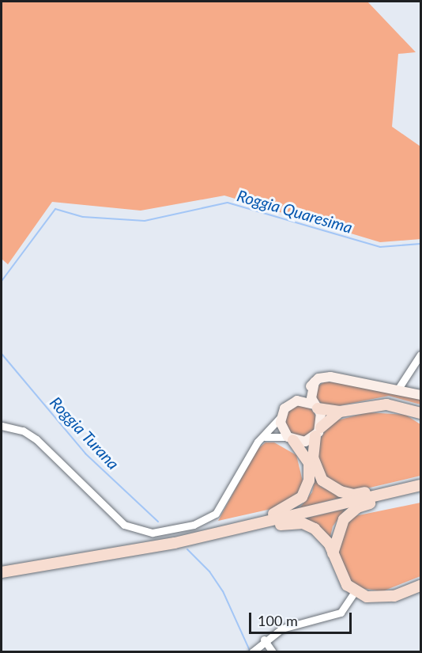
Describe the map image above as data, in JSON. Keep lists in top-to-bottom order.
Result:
{
  "water": ["Roggia Quaresima", "Roggia Turana"],
  "scale_bar": "100 m"
}
